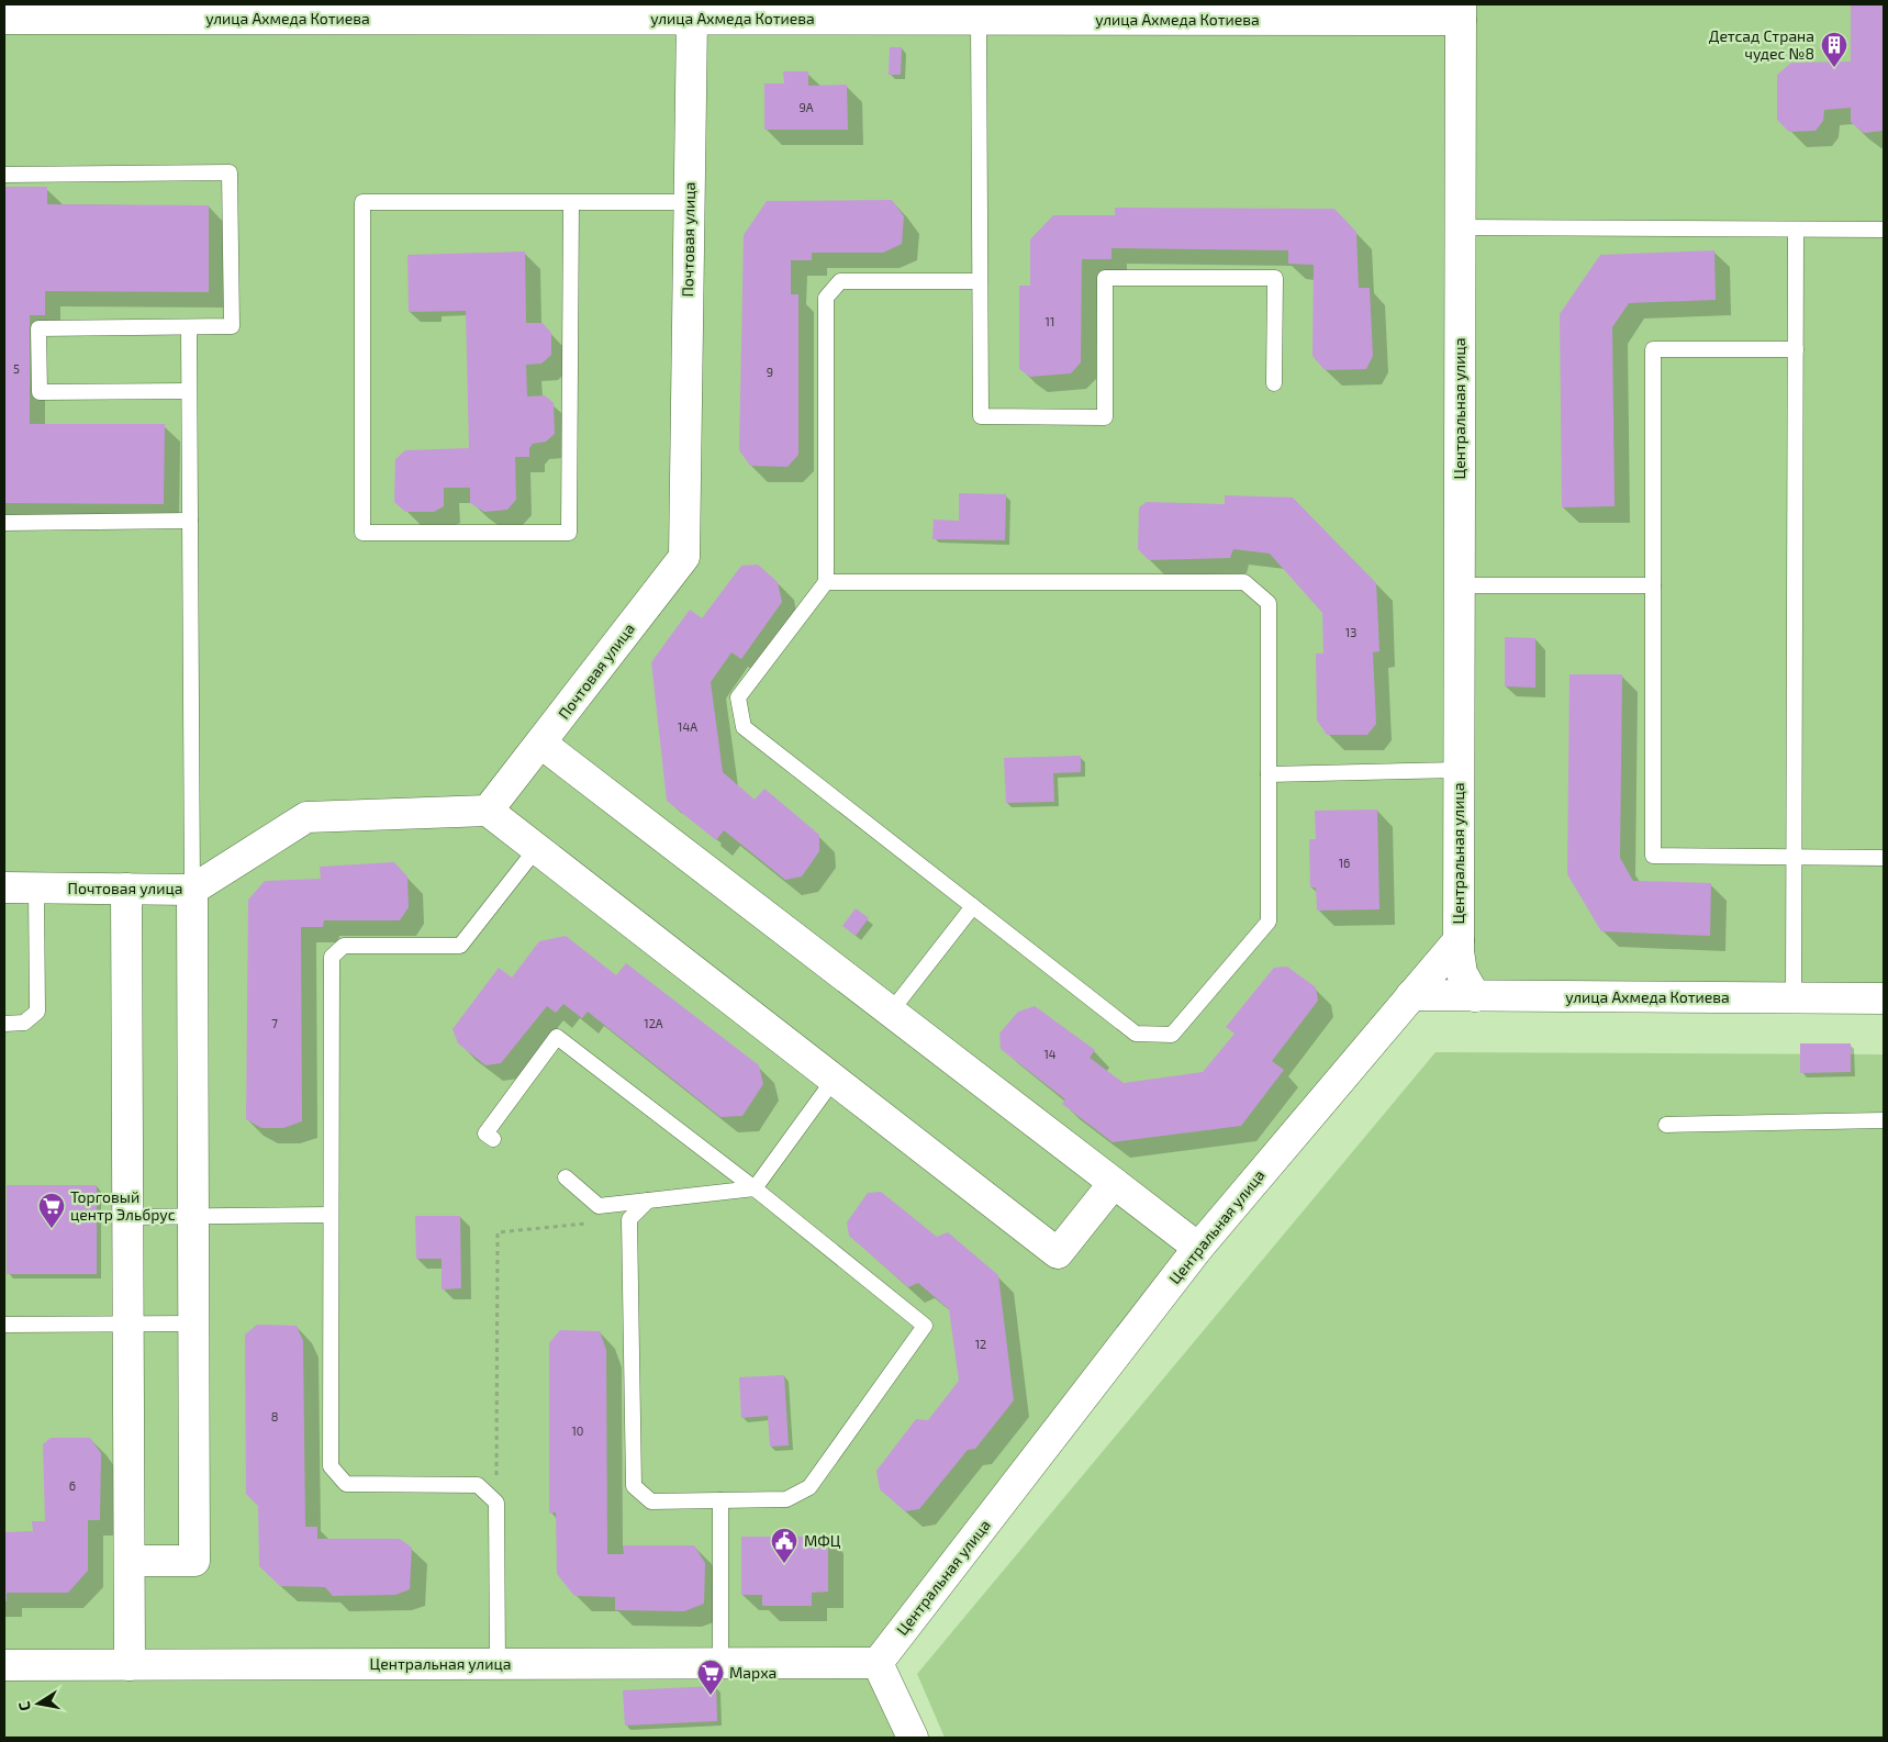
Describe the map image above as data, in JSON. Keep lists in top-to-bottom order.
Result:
{
  "streets": {
    "street": ["улица Ахмеда Котиева", "Почтовая улица", "Центральная улица"]
  },
  "crossings": [
    ["улица Ахмеда Котиева", "Почтовая улица"],
    ["улица Ахмеда Котиева", "Центральная улица"]
  ],
  "places": {
    "building": ["Детсад Страна чудес №8"],
    "supermarket": ["Торговый центр Эльбрус", "Марха"],
    "public building": ["МФЦ"]
  },
  "house_numbers": [
    "9А",
    "11",
    "5",
    "9",
    "13",
    "14А",
    "16",
    "7",
    "12А",
    "14",
    "12",
    "8",
    "10",
    "6"
  ],
  "north": "left"
}
